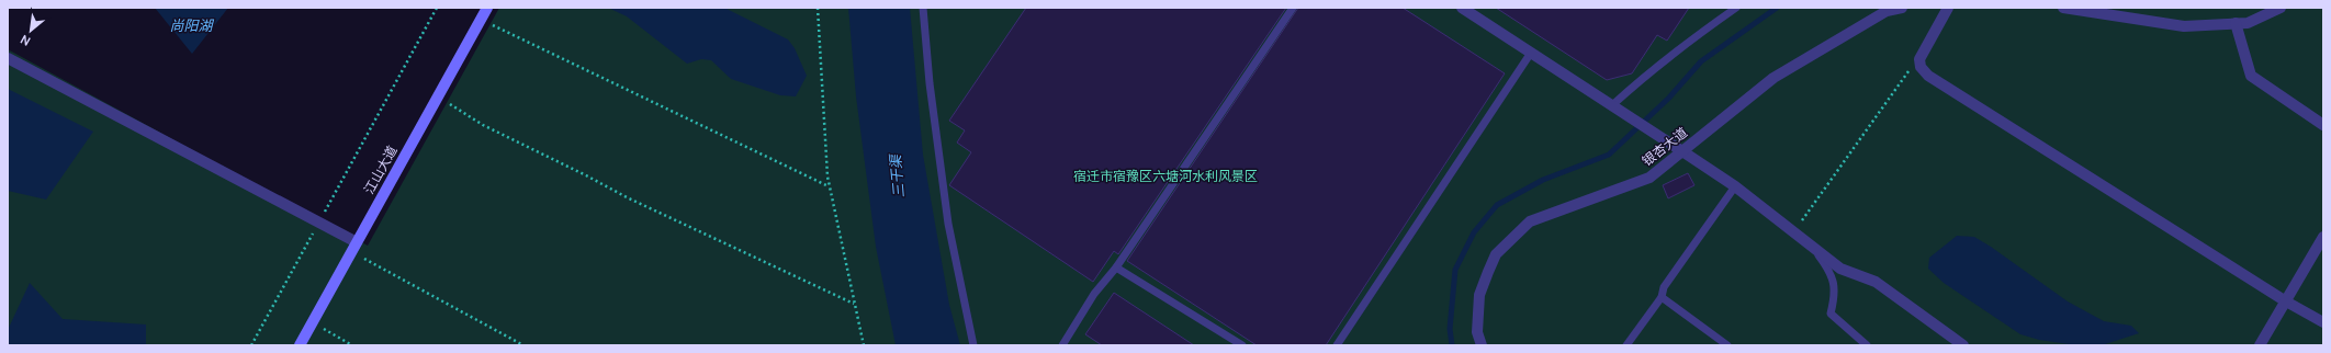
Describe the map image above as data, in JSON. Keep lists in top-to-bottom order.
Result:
{
  "streets": {
    "main road": ["江山大道"],
    "street": ["银杏大道"]
  },
  "water": ["尚阳湖", "三干渠"],
  "parks": ["宿迁市宿豫区六塘河水利风景区"],
  "north": "bottom left"
}
